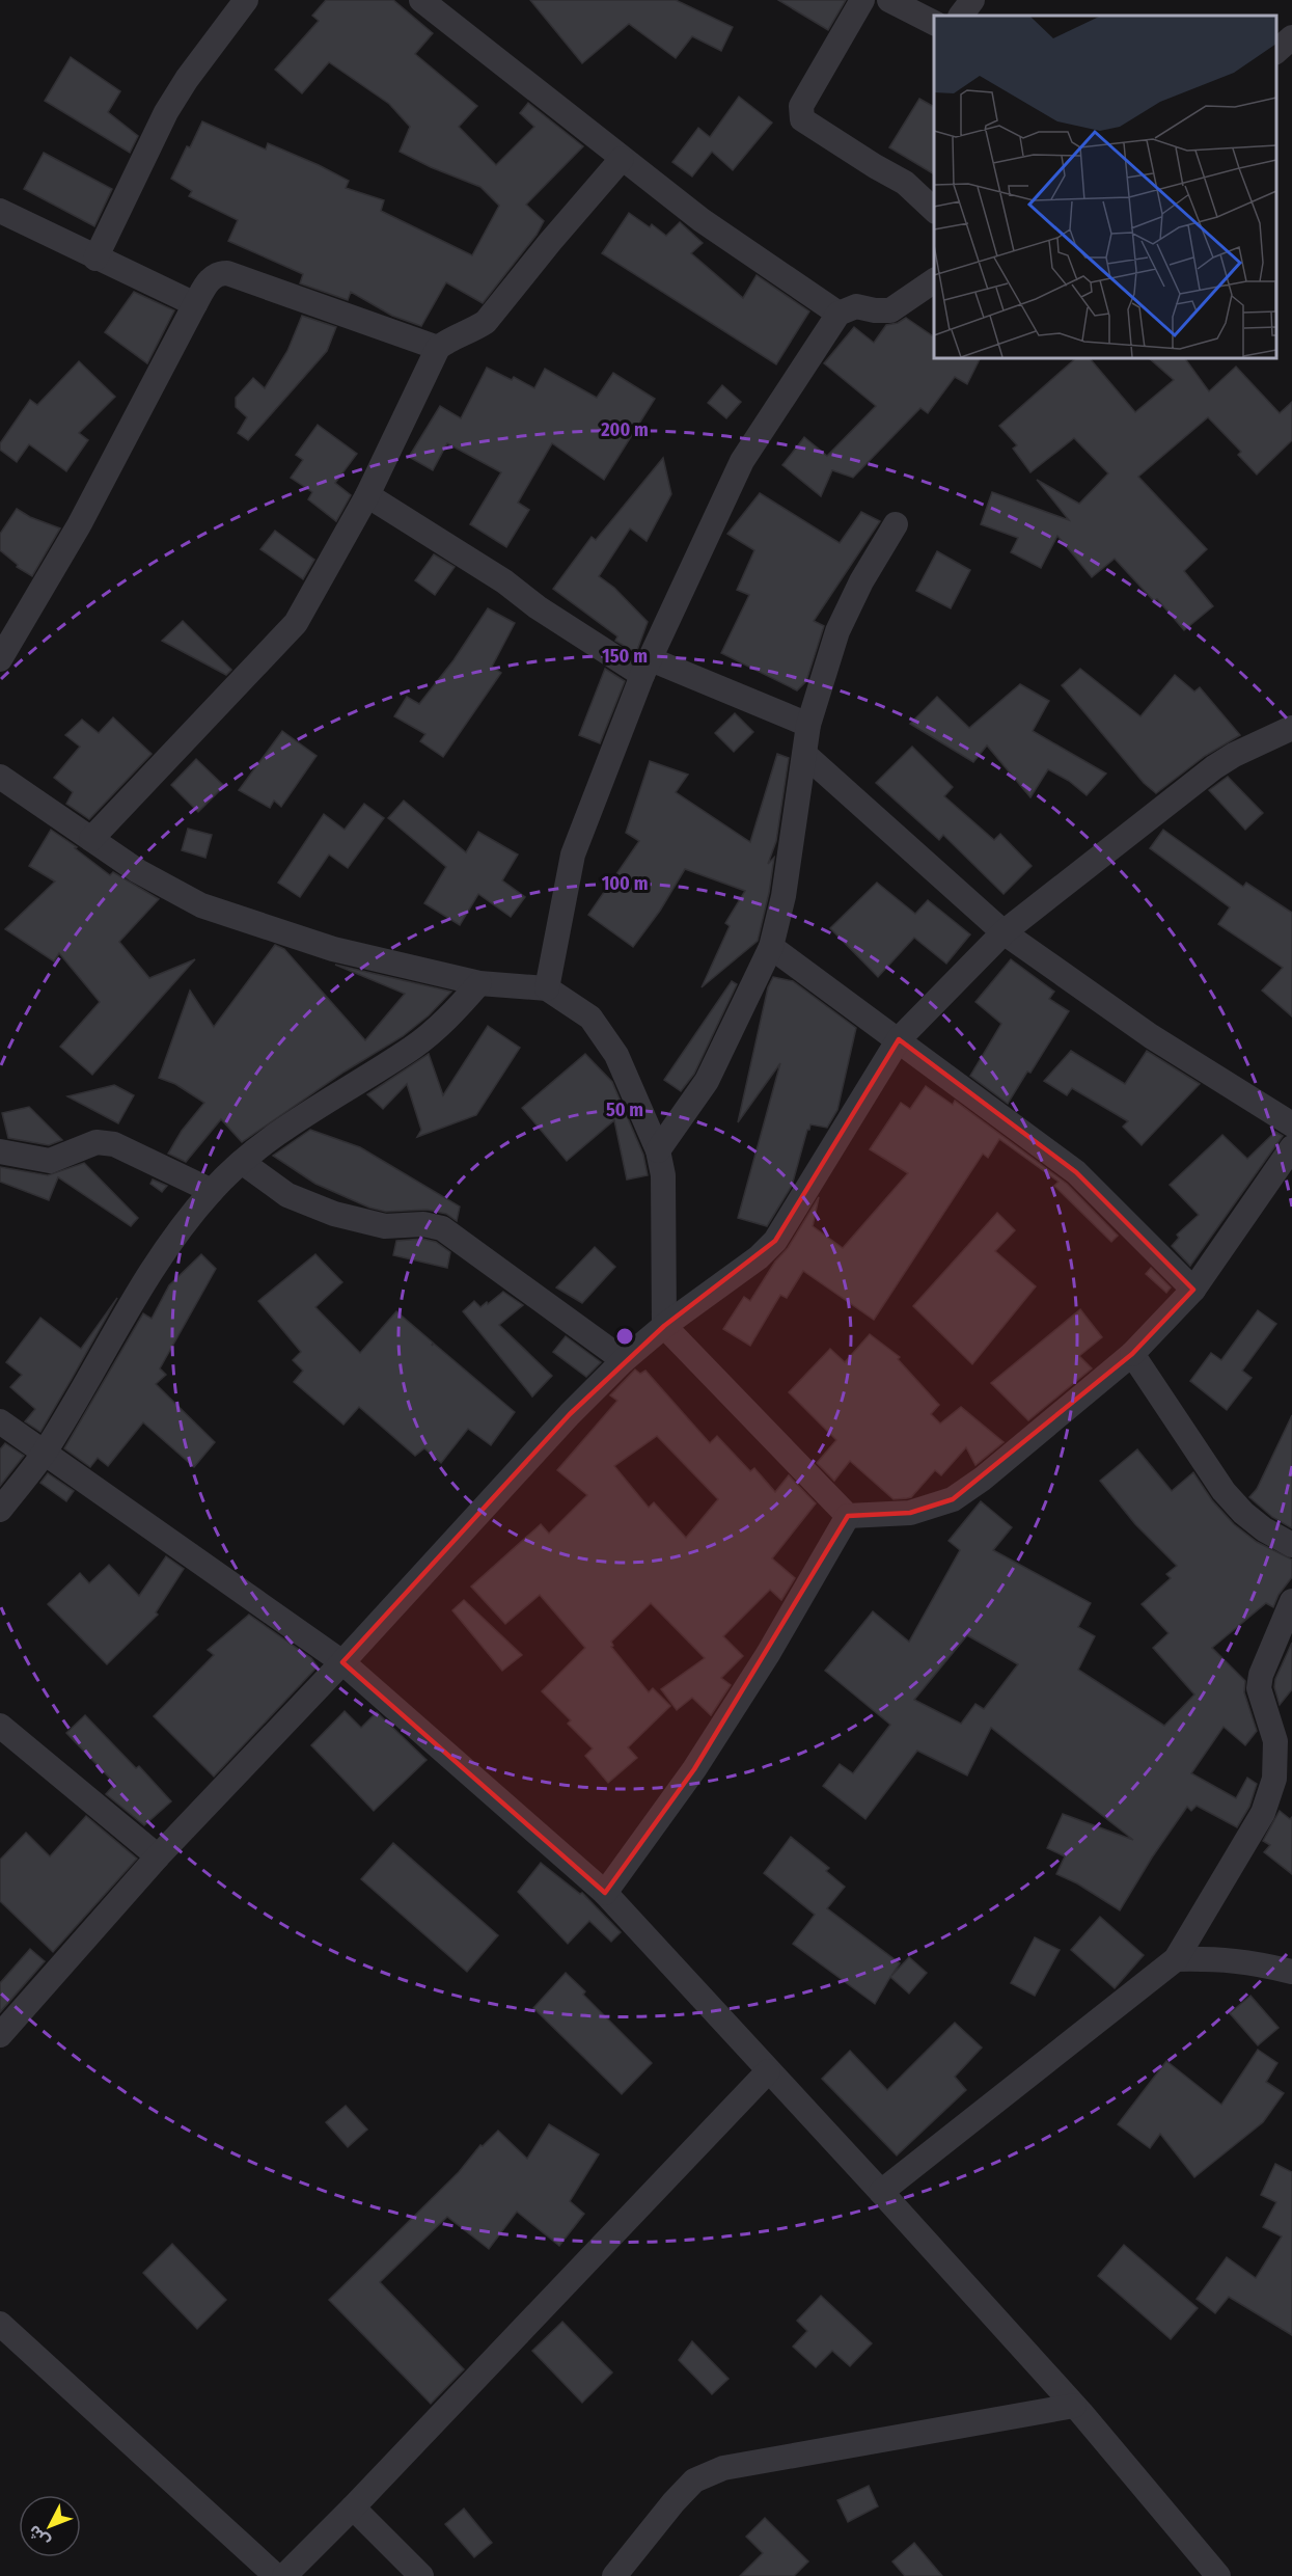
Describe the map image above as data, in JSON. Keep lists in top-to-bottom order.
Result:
{
  "north": "bottom left",
  "rings": [
    "200 m",
    "150 m",
    "100 m",
    "50 m"
  ]
}
